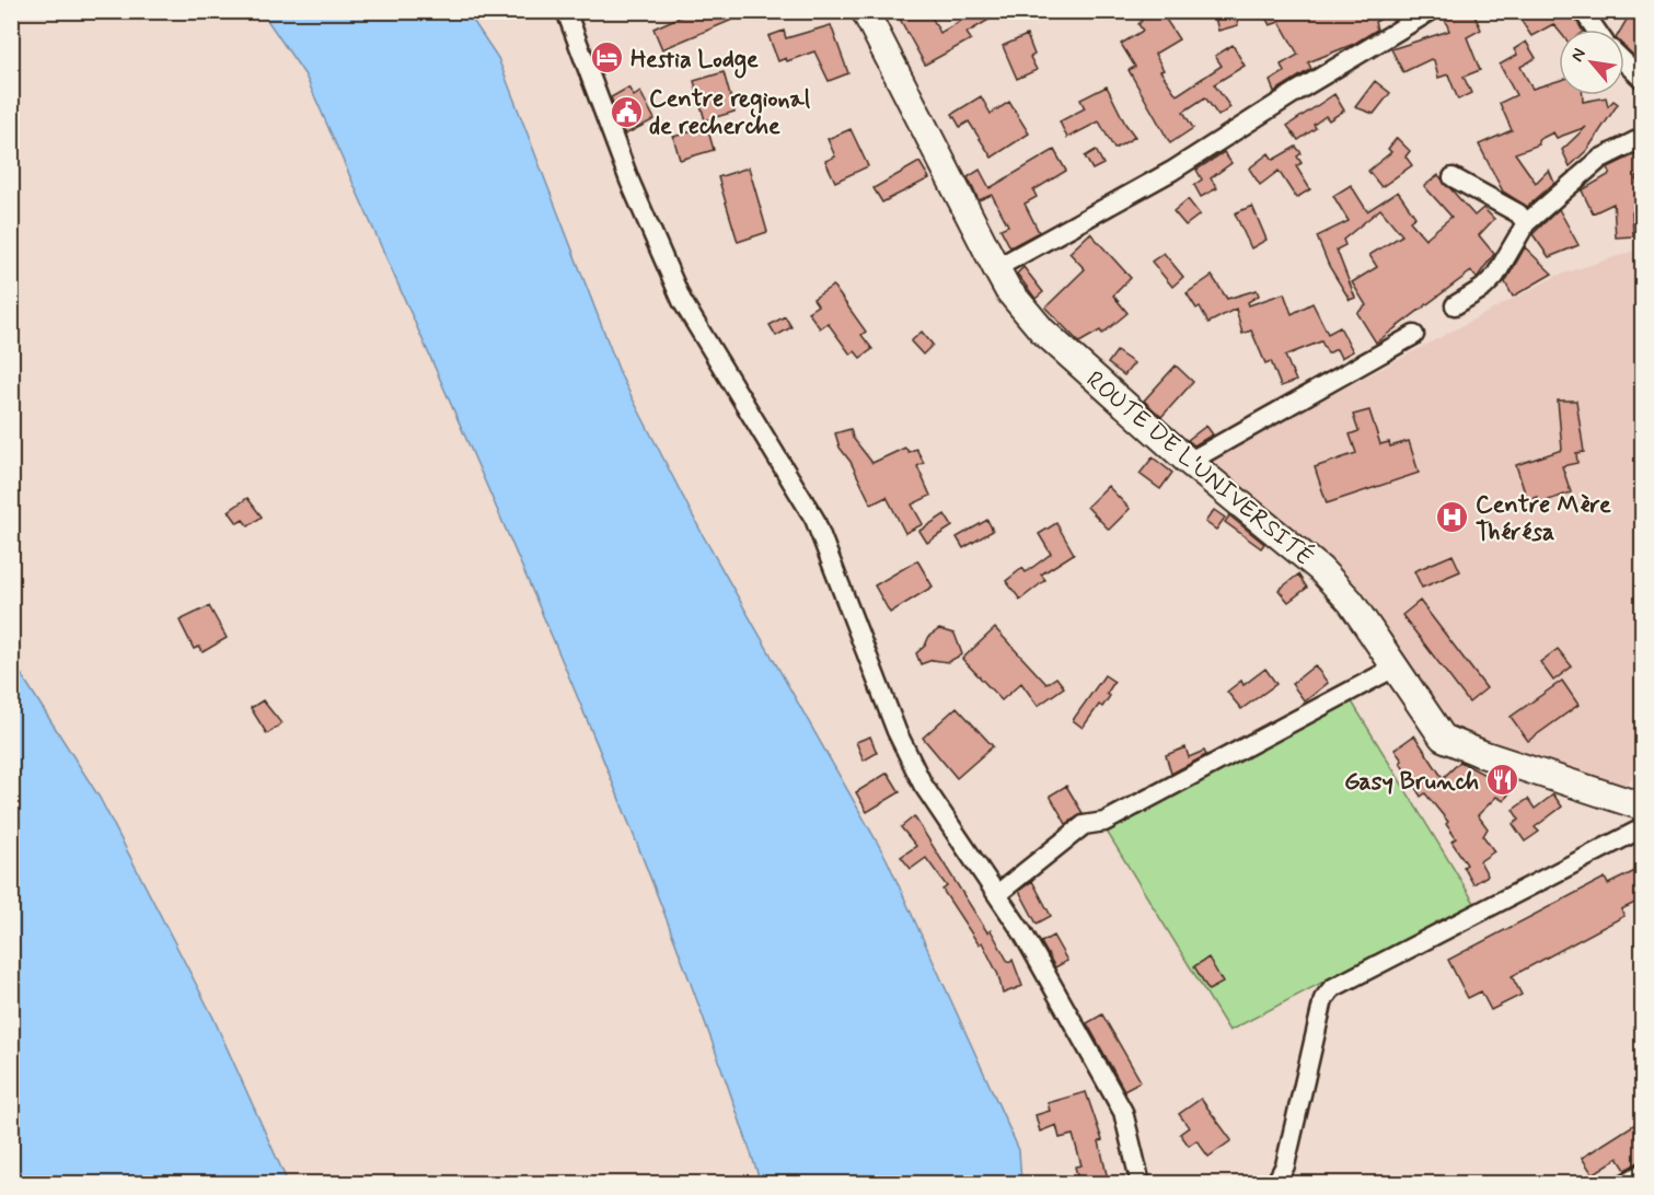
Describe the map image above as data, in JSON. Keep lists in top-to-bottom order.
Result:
{
  "streets": {
    "street": ["ROUTE DE L'UNIVERSITÉ"]
  },
  "places": {
    "hotel": ["Hestia Lodge"],
    "public building": ["Centre regional de recherche"],
    "hospital": ["Centre Mère Thérésa"],
    "restaurant": ["Gasy Brunch"]
  },
  "north": "top left"
}
